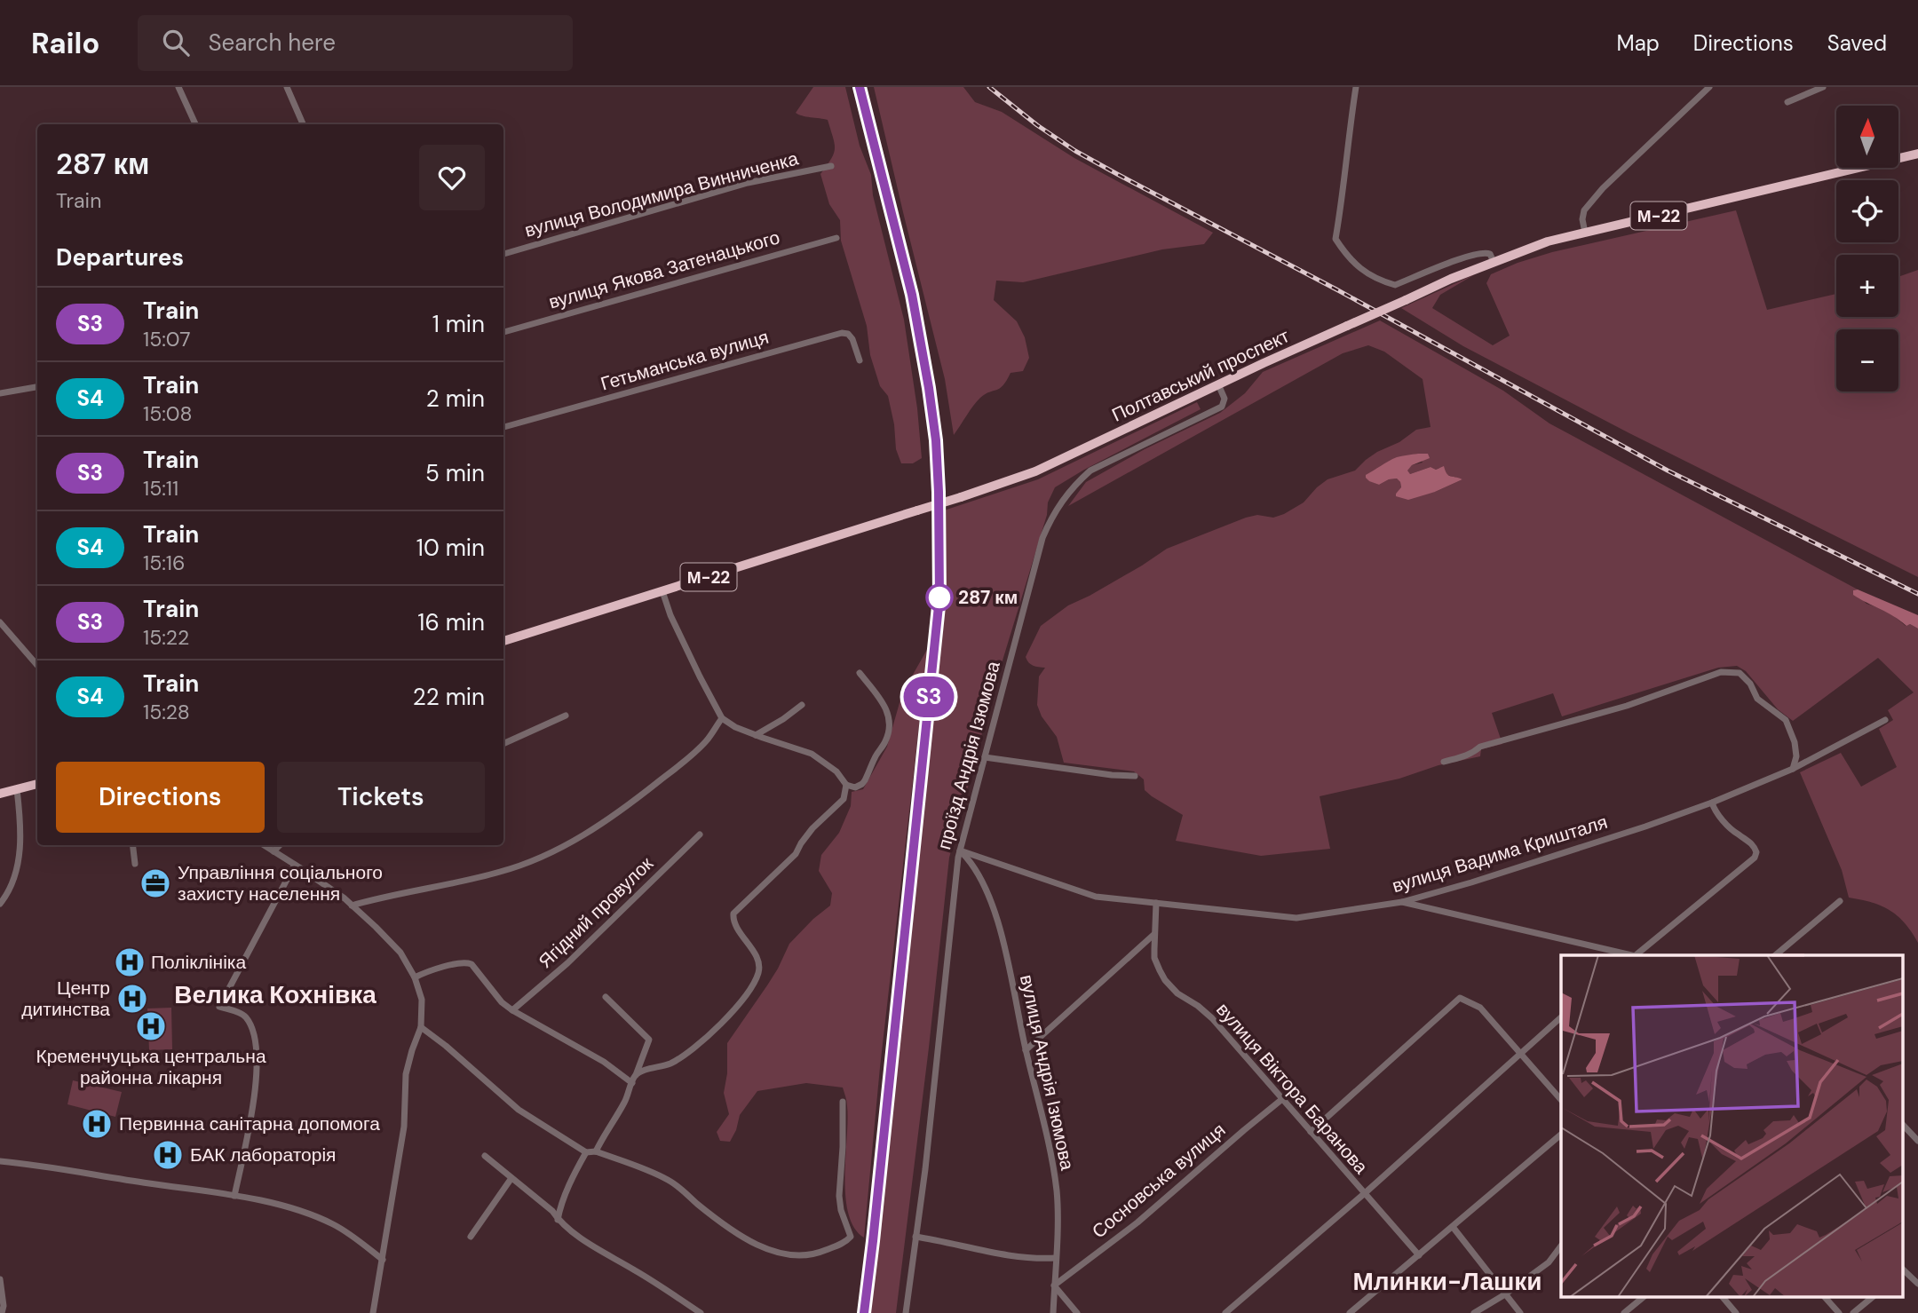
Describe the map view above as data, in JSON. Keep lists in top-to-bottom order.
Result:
{
  "streets": {
    "highway": ["М-22", "Полтавський проспект"],
    "street": [
      "вулиця Володимира Винниченка",
      "вулиця Якова Затенацького",
      "Гетьманська вулиця",
      "проїзд Андрія Ізюмова",
      "вулиця Вадима Кришталя",
      "Ягідний провулок",
      "вулиця Андрія Ізюмова",
      "вулиця Віктора Баранова",
      "Сосновська вулиця"
    ]
  },
  "crossings": [
    ["Полтавський проспект", "проїзд Андрія Ізюмова"],
    ["проїзд Андрія Ізюмова", "вулиця Вадима Кришталя"],
    ["проїзд Андрія Ізюмова", "вулиця Андрія Ізюмова"],
    ["вулиця Вадима Кришталя", "вулиця Андрія Ізюмова"],
    ["вулиця Вадима Кришталя", "вулиця Віктора Баранова"],
    ["вулиця Андрія Ізюмова", "Сосновська вулиця"],
    ["вулиця Віктора Баранова", "Сосновська вулиця"]
  ],
  "districts": ["Велика Кохнівка", "Млинки-Лашки"],
  "places": {
    "other": ["287 км"],
    "office": ["Управління соціального захисту населення"],
    "hospital": [
      "Поліклініка",
      "Центр дитинства",
      "Кременчуцька центральна районна лікарня",
      "Первинна санітарна допомога",
      "БАК лабораторія"
    ]
  },
  "north": "top",
  "page": {
    "header": "Railo",
    "search": "Search here",
    "nav": ["Map", "Directions", "Saved"],
    "on_map": "S3",
    "map_buttons": ["+", "−"],
    "heading": [
      ["287 км", "Train"],
      "Departures"
    ],
    "list": [
      {
        "mark": "S3",
        "name": "Train",
        "note": "15:07",
        "value": "1 min"
      },
      {
        "mark": "S4",
        "name": "Train",
        "note": "15:08",
        "value": "2 min"
      },
      {
        "mark": "S3",
        "name": "Train",
        "note": "15:11",
        "value": "5 min"
      },
      {
        "mark": "S4",
        "name": "Train",
        "note": "15:16",
        "value": "10 min"
      },
      {
        "mark": "S3",
        "name": "Train",
        "note": "15:22",
        "value": "16 min"
      },
      {
        "mark": "S4",
        "name": "Train",
        "note": "15:28",
        "value": "22 min"
      }
    ],
    "buttons": ["Directions", "Tickets"]
  }
}
